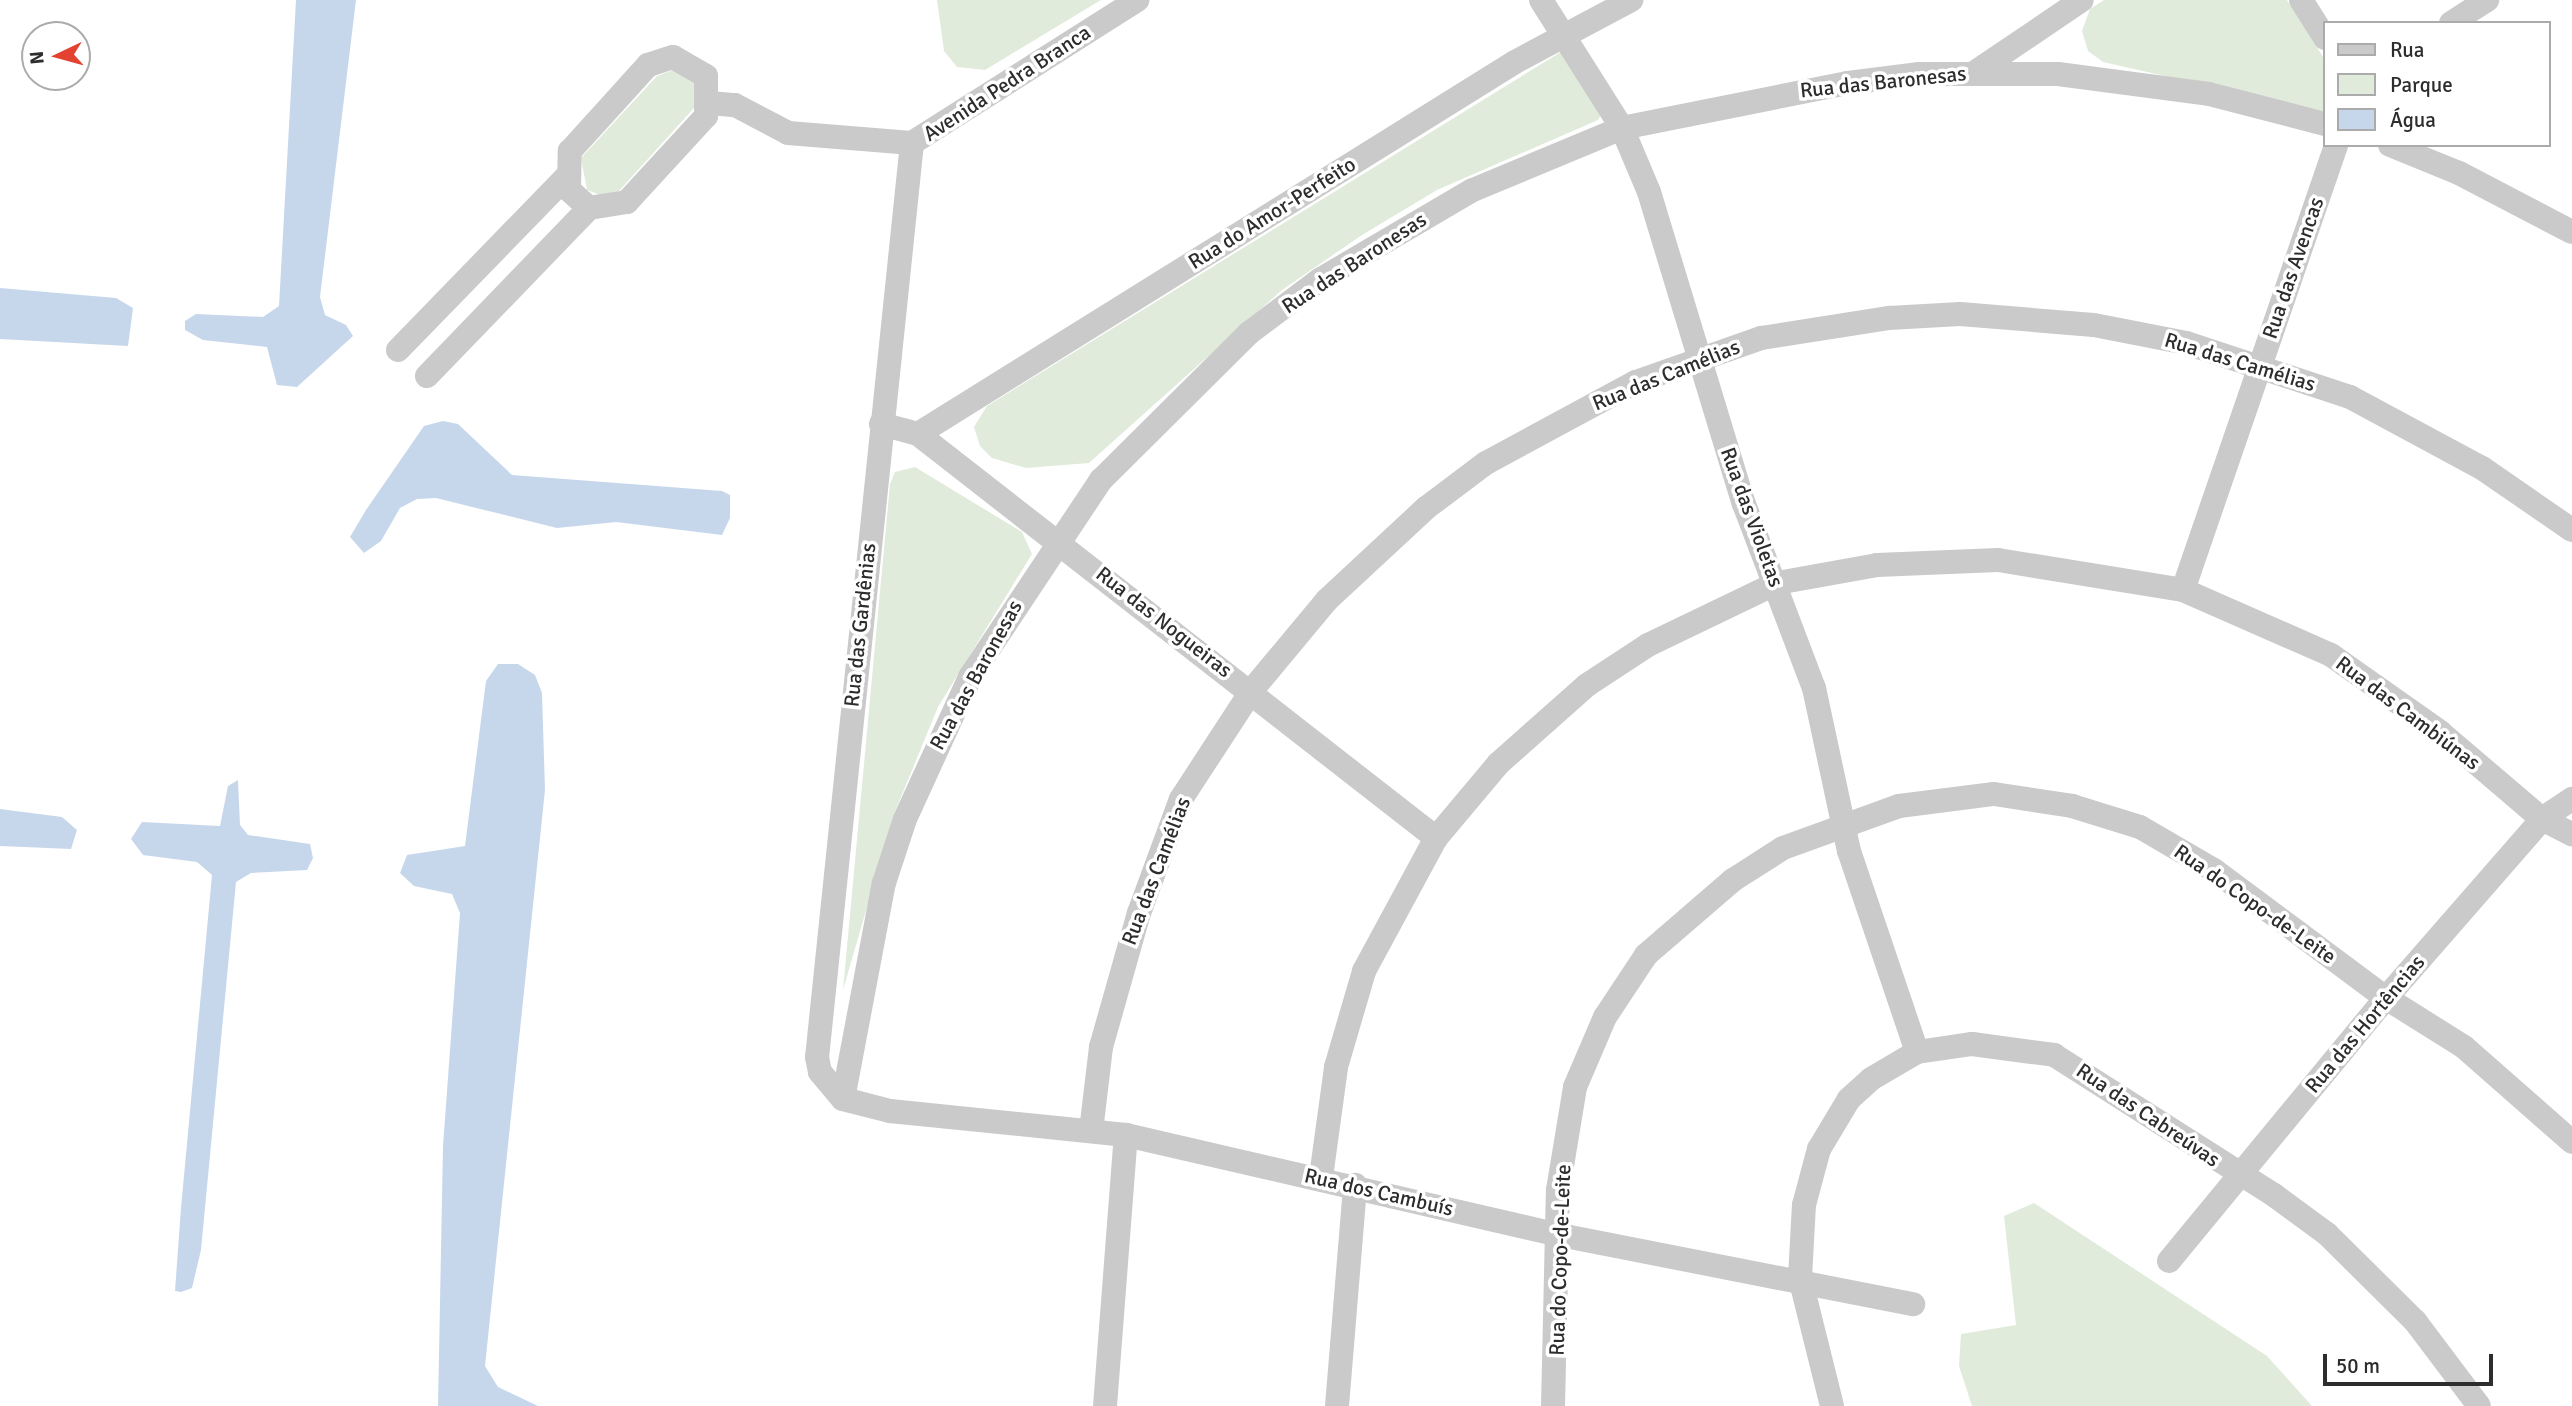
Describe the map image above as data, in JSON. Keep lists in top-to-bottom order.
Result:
{
  "streets": {
    "street": [
      "Rua das Baronesas",
      "Avenida Pedra Branca",
      "Rua do Amor-Perfeito",
      "Rua das Avencas",
      "Rua das Camélias",
      "Rua das Violetas",
      "Rua das Nogueiras",
      "Rua das Gardênias",
      "Rua das Cambiúnas",
      "Rua do Copo-de-Leite",
      "Rua das Hortências",
      "Rua das Cabreúvas",
      "Rua dos Cambuís"
    ]
  },
  "crossings": [
    ["Rua das Baronesas", "Rua das Violetas"],
    ["Rua das Baronesas", "Rua das Nogueiras"],
    ["Rua das Baronesas", "Rua das Gardênias"],
    ["Rua das Baronesas", "Rua dos Cambuís"],
    ["Avenida Pedra Branca", "Rua das Gardênias"],
    ["Rua do Amor-Perfeito", "Rua das Violetas"],
    ["Rua do Amor-Perfeito", "Rua das Nogueiras"],
    ["Rua das Avencas", "Rua das Camélias"],
    ["Rua das Avencas", "Rua das Cambiúnas"],
    ["Rua das Camélias", "Rua das Violetas"],
    ["Rua das Camélias", "Rua das Nogueiras"],
    ["Rua das Camélias", "Rua dos Cambuís"],
    ["Rua das Violetas", "Rua das Cambiúnas"],
    ["Rua das Violetas", "Rua do Copo-de-Leite"],
    ["Rua das Violetas", "Rua das Cabreúvas"],
    ["Rua das Nogueiras", "Rua das Gardênias"],
    ["Rua das Nogueiras", "Rua das Cambiúnas"],
    ["Rua das Gardênias", "Rua dos Cambuís"],
    ["Rua das Cambiúnas", "Rua das Hortências"],
    ["Rua das Cambiúnas", "Rua dos Cambuís"],
    ["Rua do Copo-de-Leite", "Rua das Hortências"],
    ["Rua do Copo-de-Leite", "Rua dos Cambuís"],
    ["Rua das Hortências", "Rua das Cabreúvas"],
    ["Rua das Cabreúvas", "Rua dos Cambuís"]
  ],
  "legend": ["Rua", "Parque", "Água"],
  "scale_bar": "50 m",
  "north": "left"
}
